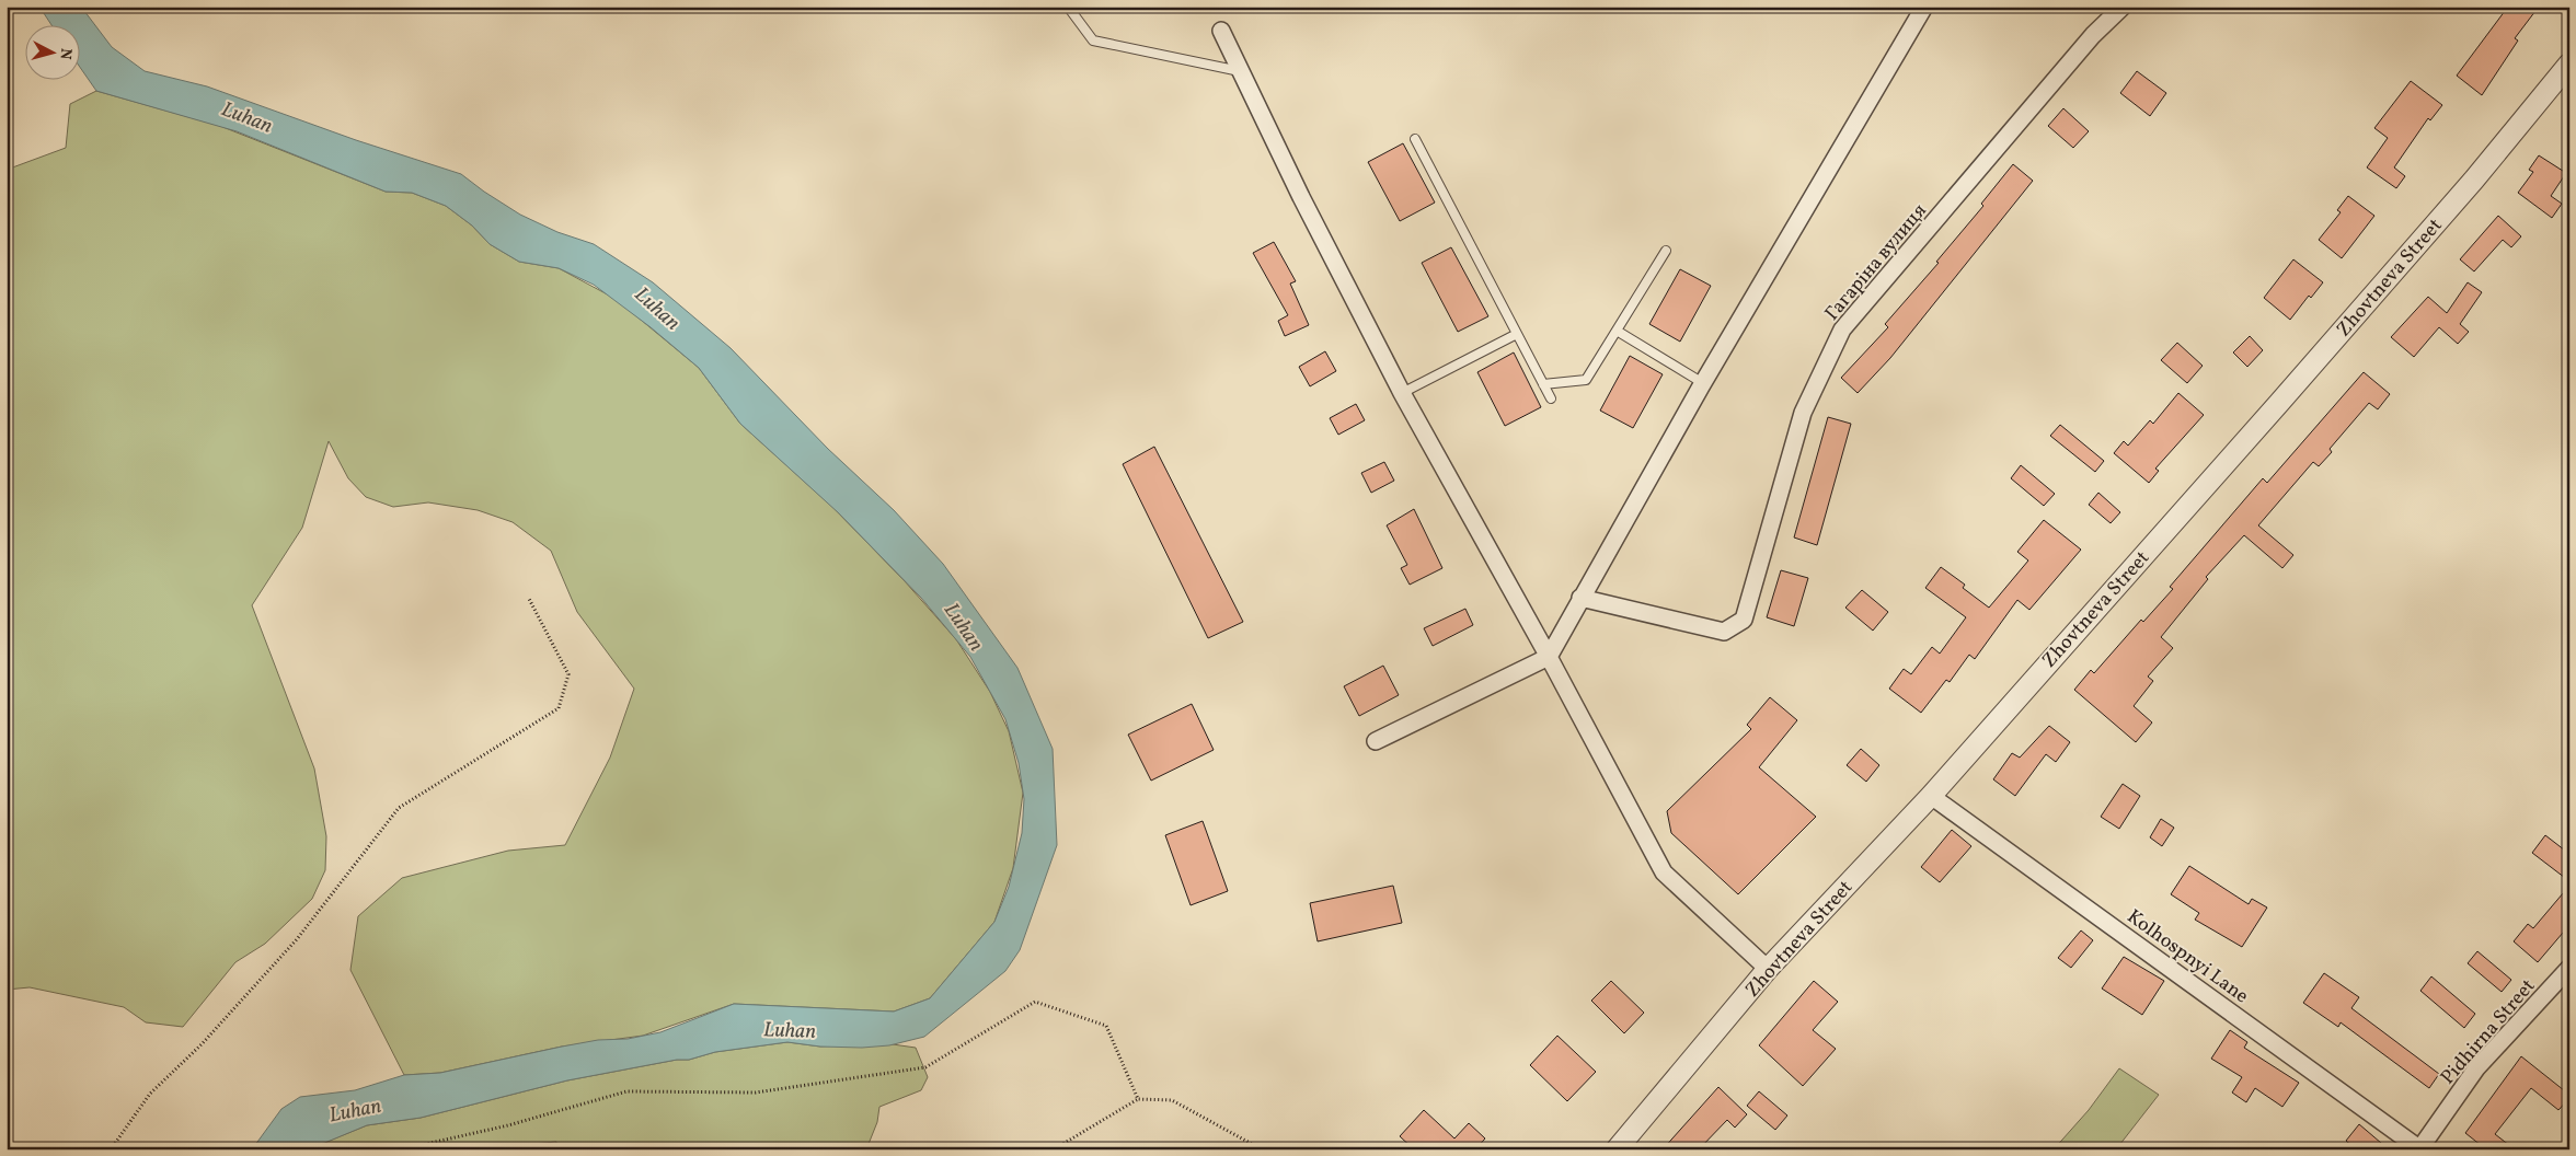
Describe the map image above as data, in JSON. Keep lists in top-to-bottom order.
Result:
{
  "streets": {
    "street": [
      "Гагаріна вулиця",
      "Zhovtneva Street",
      "Kolhospnyi Lane",
      "Pidhirna Street"
    ]
  },
  "crossings": [
    ["Zhovtneva Street", "Kolhospnyi Lane"],
    ["Kolhospnyi Lane", "Pidhirna Street"]
  ],
  "water": ["Luhan"],
  "north": "right"
}
